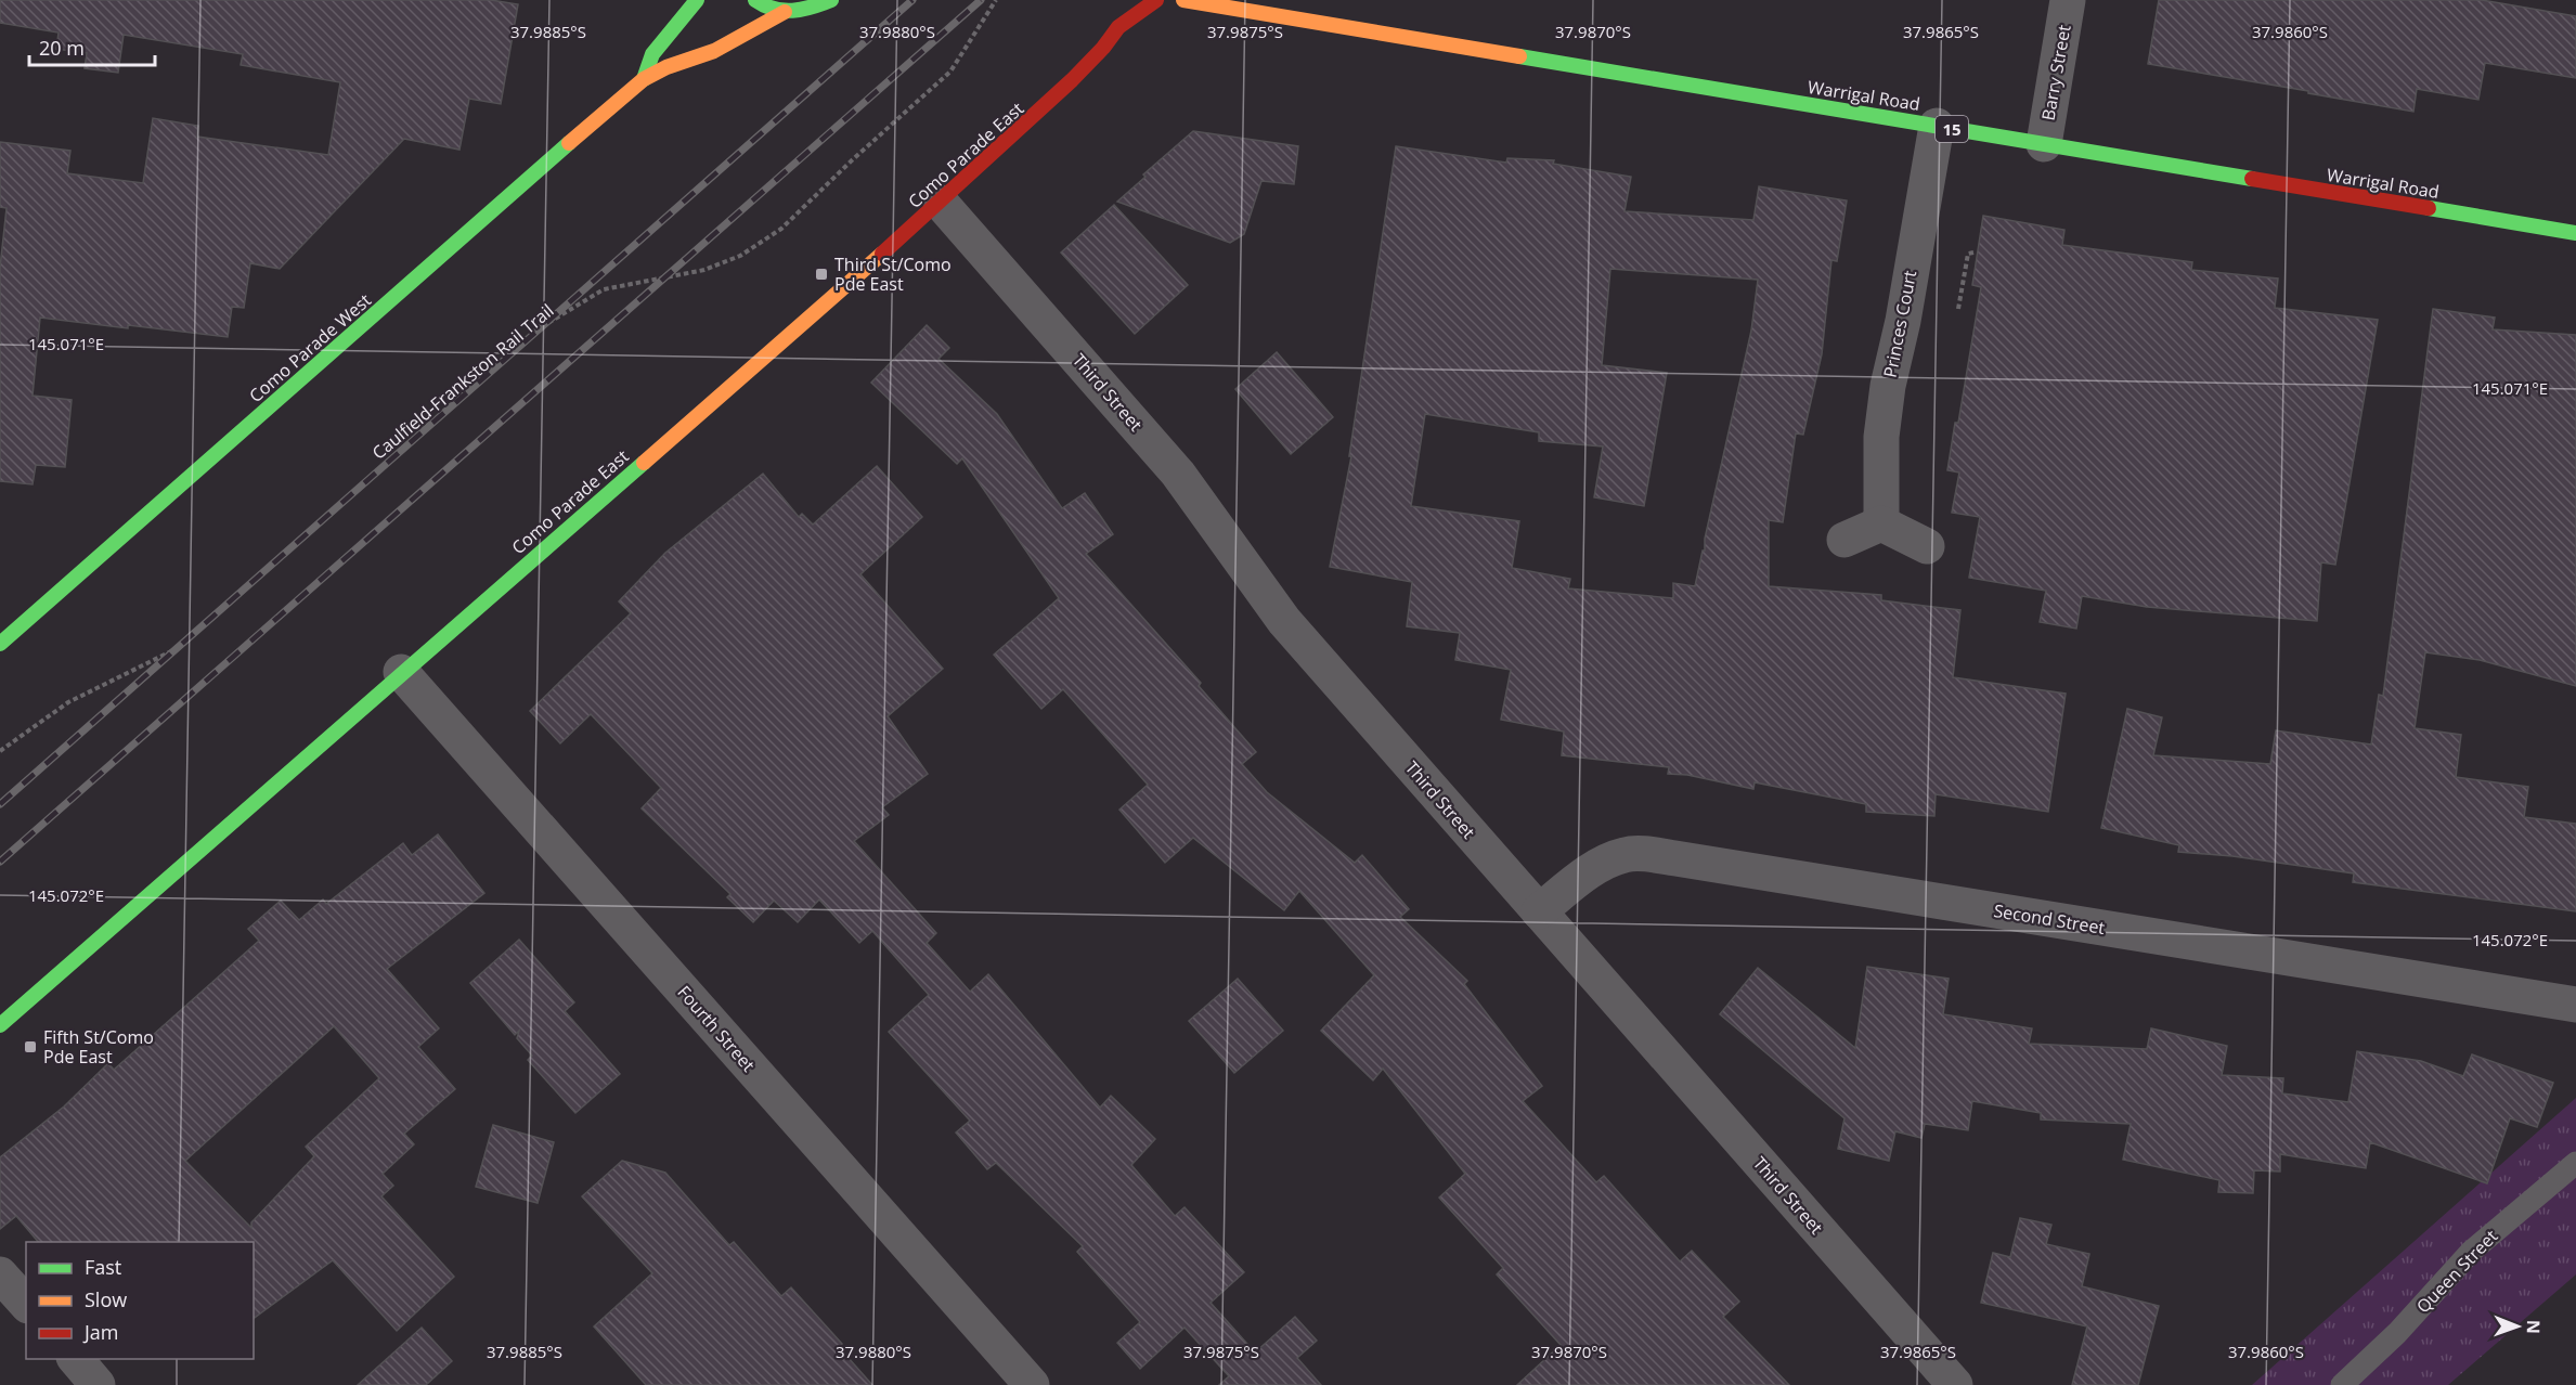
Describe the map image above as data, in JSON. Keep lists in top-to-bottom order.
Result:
{
  "streets": {
    "street": [
      "Barry Street",
      "Warrigal Road",
      "15",
      "Como Parade East",
      "Princes Court",
      "Como Parade West",
      "Third Street",
      "Second Street",
      "Fourth Street"
    ],
    "lane": ["Queen Street"],
    "path": ["Caulfield-Frankston Rail Trail"]
  },
  "crossings": [
    ["Barry Street", "Warrigal Road"],
    ["Warrigal Road", "Princes Court"],
    ["Como Parade East", "Third Street"],
    ["Como Parade East", "Fourth Street"],
    ["Third Street", "Second Street"]
  ],
  "places": {
    "transit": ["Third St/Como Pde East", "Fifth St/Como Pde East"]
  },
  "legend": ["Fast", "Slow", "Jam"],
  "scale_bar": "20 m",
  "north": "right",
  "coordinates": [
    "37.9885°S",
    "37.9880°S",
    "37.9875°S",
    "37.9870°S",
    "37.9865°S",
    "37.9860°S",
    "145.071°E",
    "145.072°E"
  ]
}
